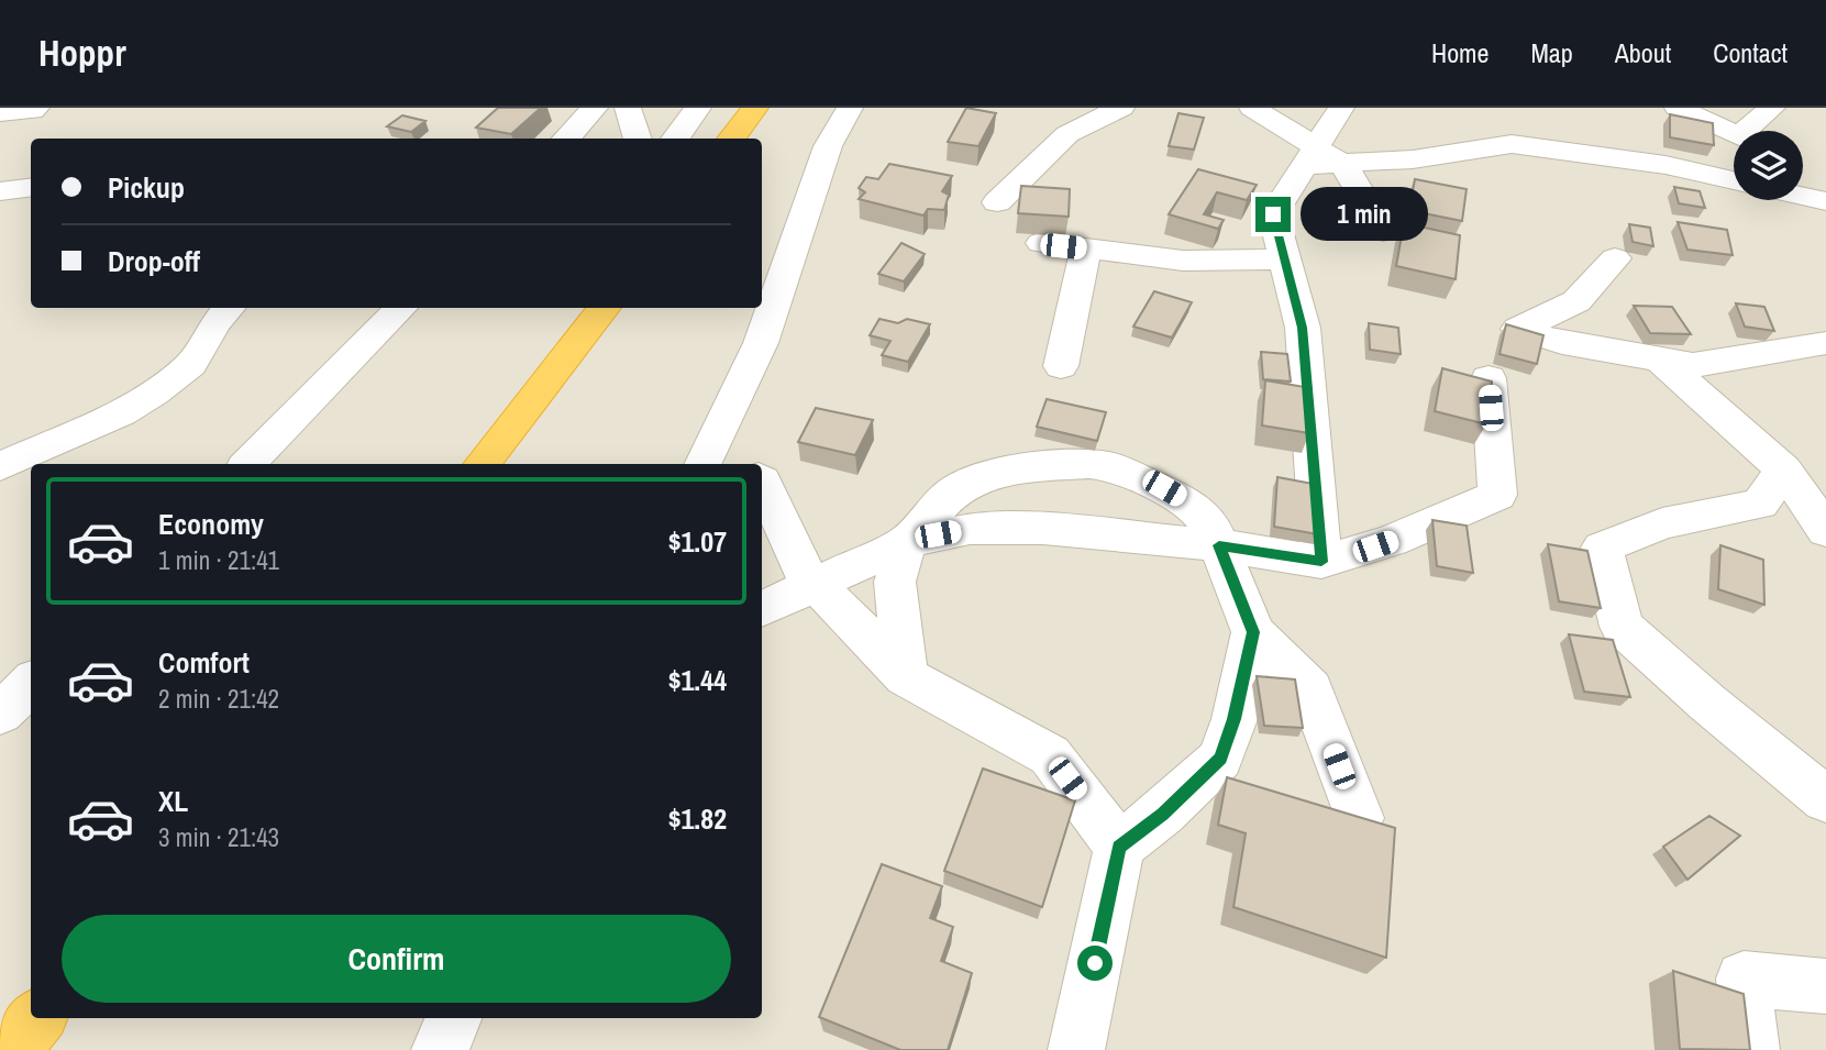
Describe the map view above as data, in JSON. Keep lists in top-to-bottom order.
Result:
{
  "page": {
    "header": "Hoppr",
    "nav": [
      "Home",
      "Map",
      "About",
      "Contact"
    ],
    "banner": ["Pickup", "Drop-off"],
    "bubble": "1 min",
    "list": [
      {
        "name": "Economy",
        "note": "1 min · 21:41",
        "value": "$1.07"
      },
      {
        "name": "Comfort",
        "note": "2 min · 21:42",
        "value": "$1.44"
      },
      {
        "name": "XL",
        "note": "3 min · 21:43",
        "value": "$1.82"
      }
    ],
    "buttons": "Confirm"
  }
}
